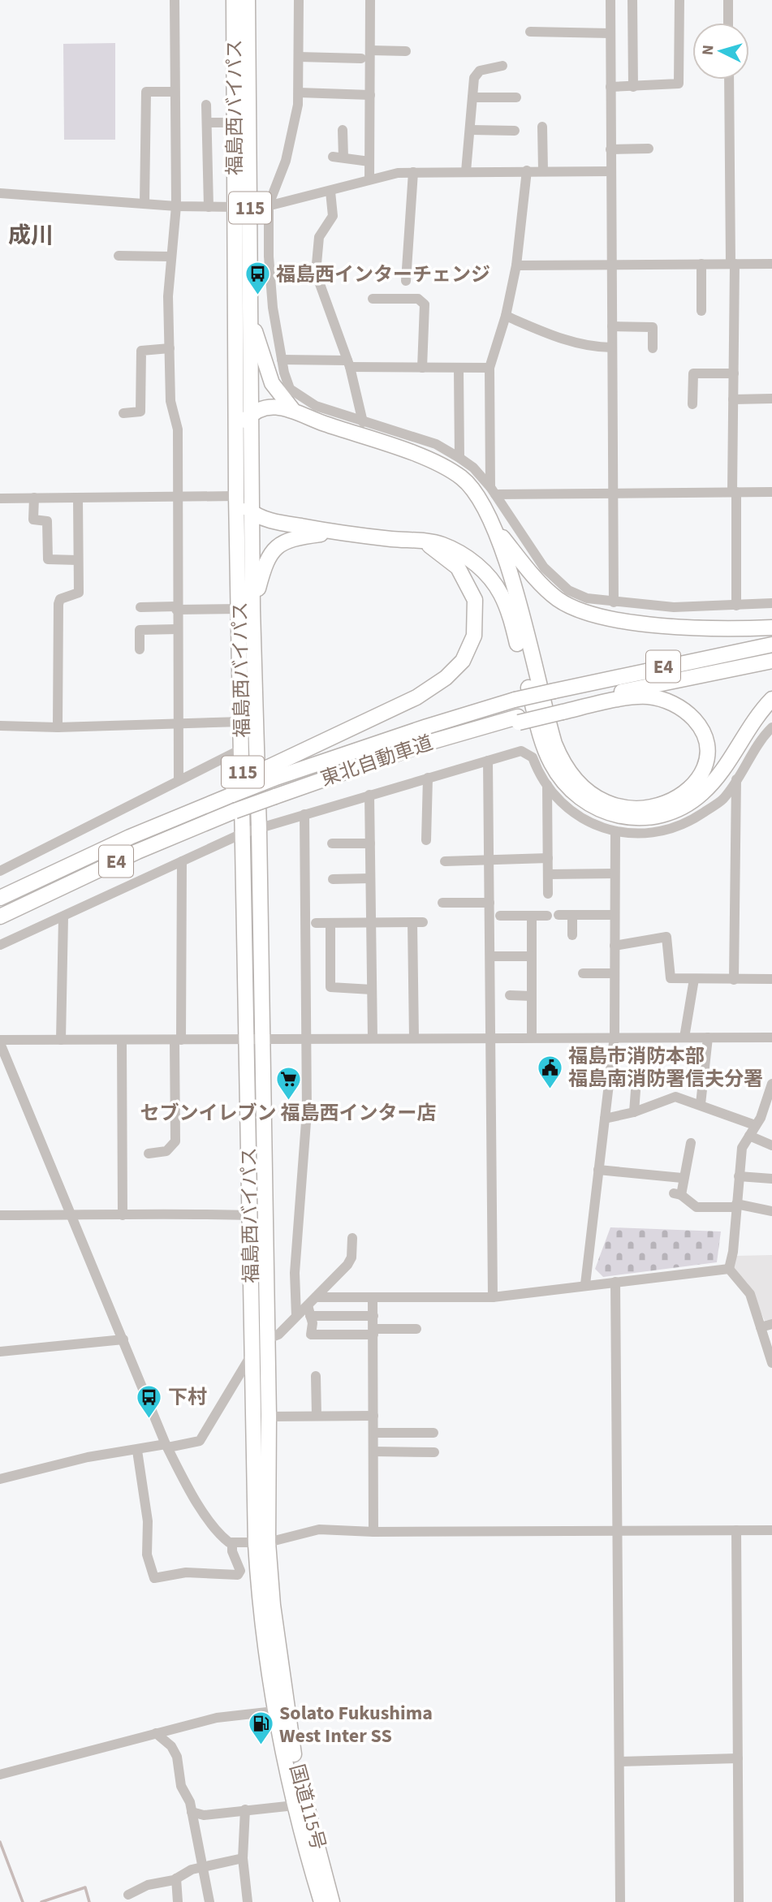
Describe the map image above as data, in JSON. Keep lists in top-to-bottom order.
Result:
{
  "streets": {
    "highway": [
      "福島西バイパス",
      "115",
      "E4",
      "東北自動車道",
      "国道115号"
    ]
  },
  "crossings": [
    ["福島西バイパス", "国道115号"],
    ["E4", "東北自動車道"]
  ],
  "districts": ["成川"],
  "places": {
    "bus stop": ["福島西インターチェンジ", "下村"],
    "public building": ["福島市消防本部 福島南消防署信夫分署"],
    "supermarket": ["セブンイレブン 福島西インター店"],
    "fuel station": ["Solato Fukushima West Inter SS"]
  },
  "north": "left"
}
